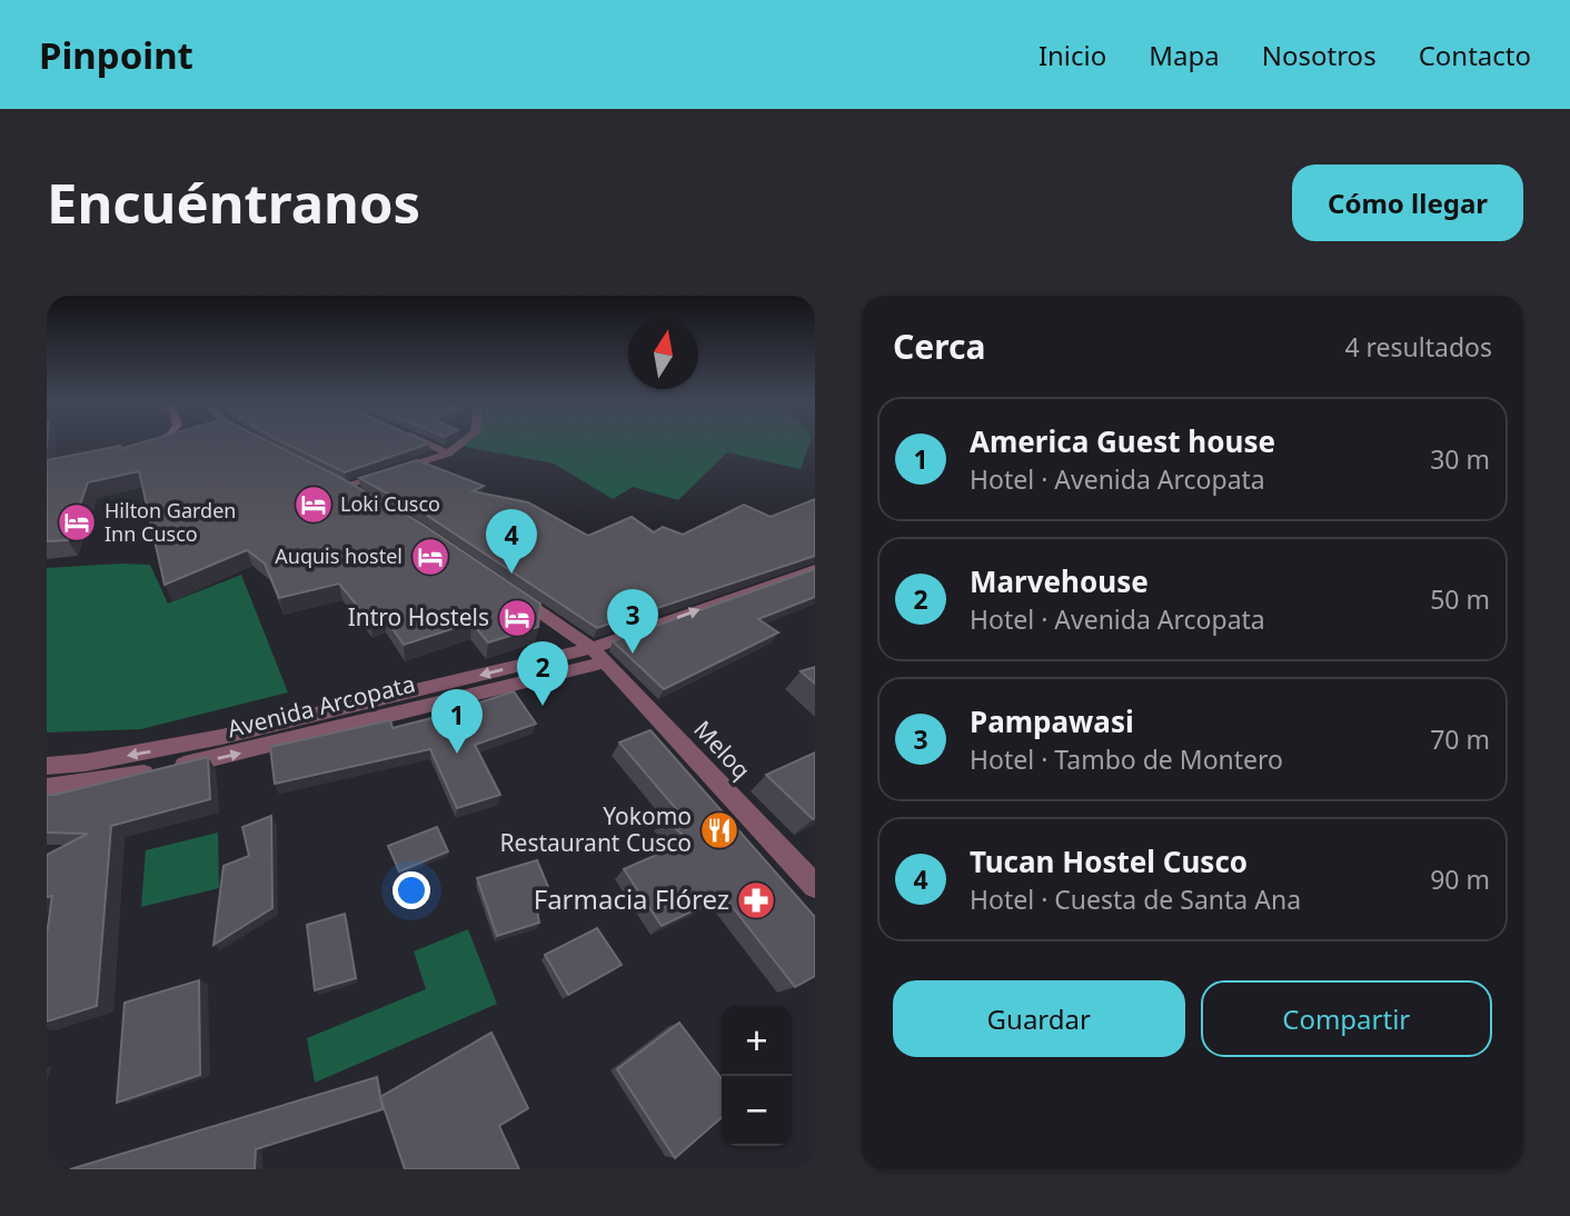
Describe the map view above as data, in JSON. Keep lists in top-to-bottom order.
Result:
{
  "streets": {
    "street": ["Avenida Arcopata", "Meloq"]
  },
  "crossings": [
    ["Avenida Arcopata", "Meloq"]
  ],
  "places": {
    "hotel": [
      "Loki Cusco",
      "Hilton Garden Inn Cusco",
      "Auquis hostel",
      "Intro Hostels"
    ],
    "restaurant": ["Yokomo Restaurant Cusco"],
    "pharmacy": ["Farmacia Flórez"]
  },
  "north": "top",
  "page": {
    "header": "Pinpoint",
    "nav": [
      "Inicio",
      "Mapa",
      "Nosotros",
      "Contacto"
    ],
    "buttons": [
      "Cómo llegar",
      ["Guardar", "Compartir"]
    ],
    "title": "Encuéntranos",
    "heading": ["Cerca", "4 resultados"],
    "list": [
      {
        "mark": "1",
        "name": "America Guest house",
        "note": "Hotel · Avenida Arcopata",
        "value": "30 m"
      },
      {
        "mark": "2",
        "name": "Marvehouse",
        "note": "Hotel · Avenida Arcopata",
        "value": "50 m"
      },
      {
        "mark": "3",
        "name": "Pampawasi",
        "note": "Hotel · Tambo de Montero",
        "value": "70 m"
      },
      {
        "mark": "4",
        "name": "Tucan Hostel Cusco",
        "note": "Hotel · Cuesta de Santa Ana",
        "value": "90 m"
      }
    ],
    "pins": [
      "4",
      "3",
      "2",
      "1"
    ],
    "map_buttons": ["+", "−"]
  }
}
